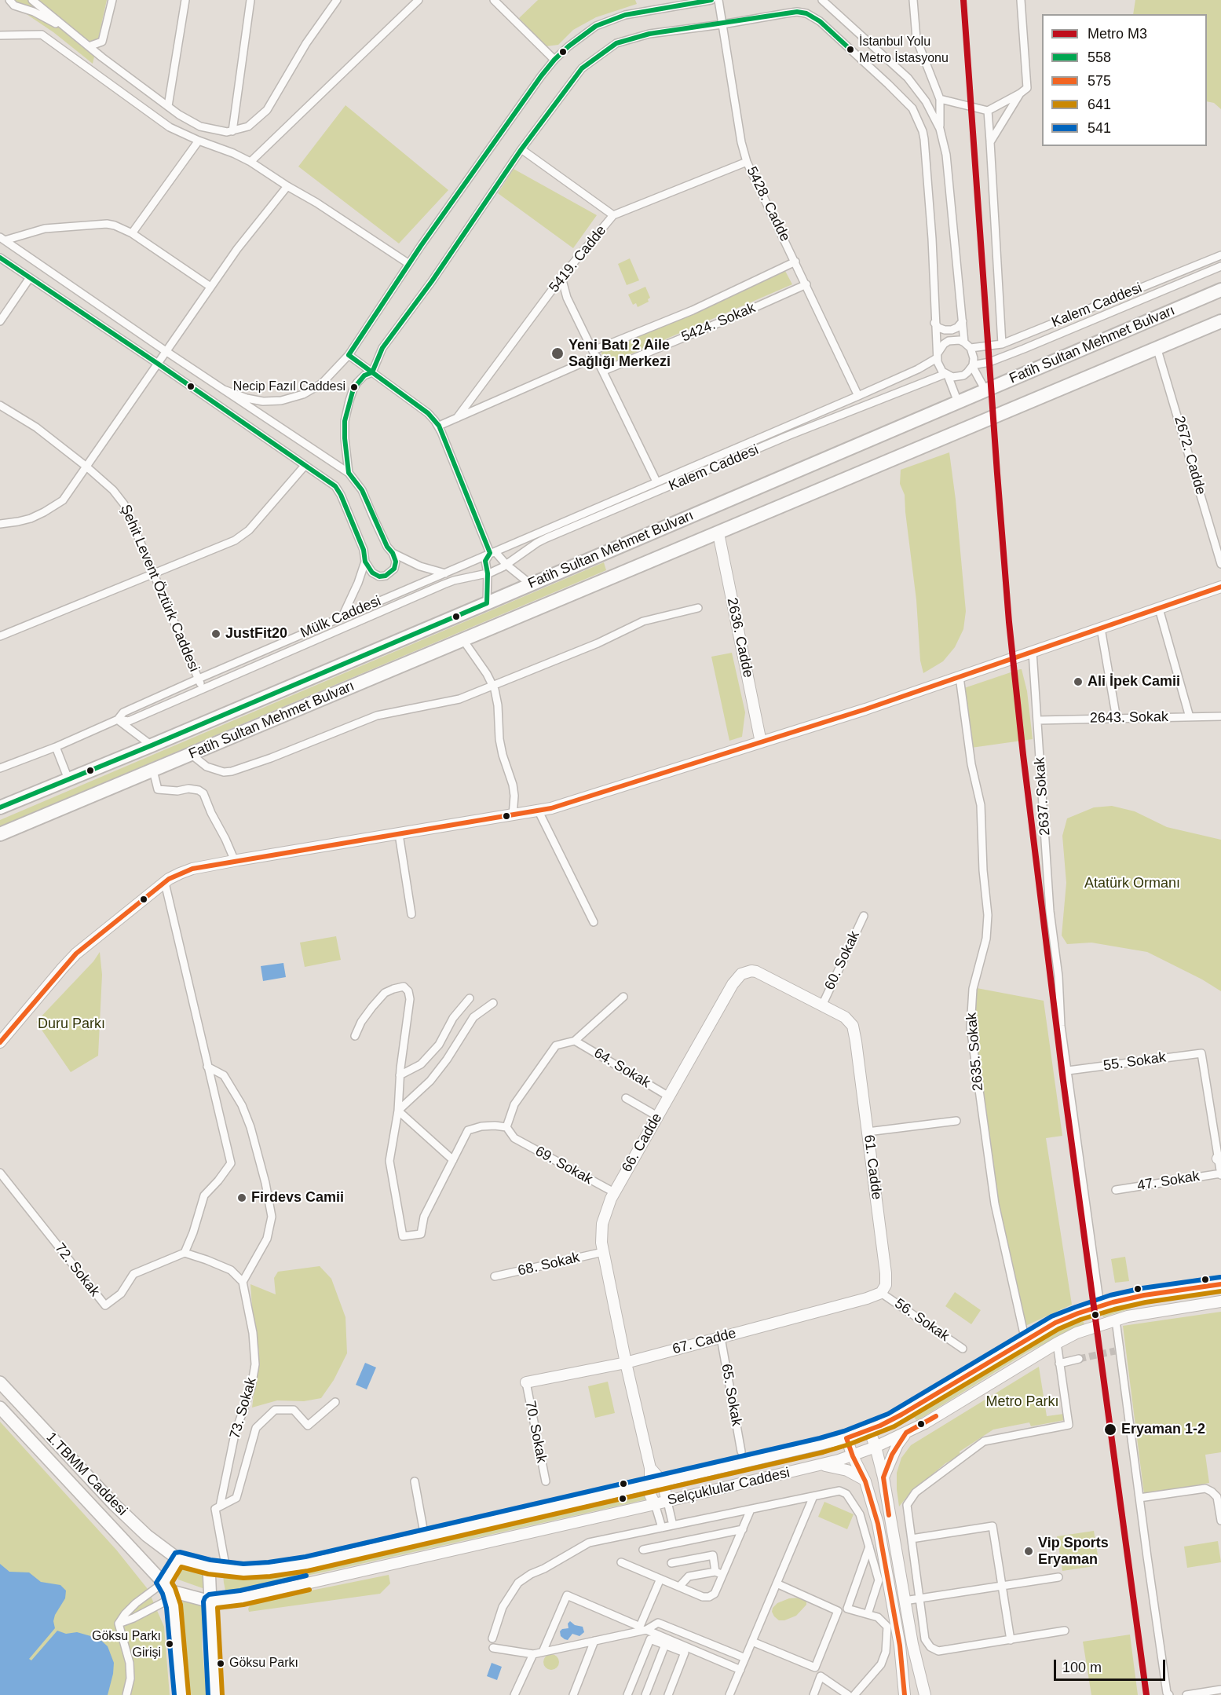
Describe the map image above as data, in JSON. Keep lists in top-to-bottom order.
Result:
{
  "streets": {
    "highway": ["Fatih Sultan Mehmet Bulvarı"],
    "main road": ["1.TBMM Caddesi"],
    "street": [
      "5428. Cadde",
      "5419. Cadde",
      "Kalem Caddesi",
      "5424. Sokak",
      "2672. Cadde",
      "Şehit Levent Öztürk Caddesi",
      "Mülk Caddesi",
      "2636. Cadde",
      "2643. Sokak",
      "2637. Sokak",
      "60. Sokak",
      "2635. Sokak",
      "55. Sokak",
      "64. Sokak",
      "66. Cadde",
      "69. Sokak",
      "61. Cadde",
      "47. Sokak",
      "68. Sokak",
      "72. Sokak",
      "56. Sokak",
      "67. Cadde",
      "65. Sokak",
      "73. Sokak",
      "70. Sokak",
      "Selçuklular Caddesi"
    ]
  },
  "crossings": [
    ["5428. Cadde", "5419. Cadde"],
    ["5428. Cadde", "Kalem Caddesi"],
    ["5428. Cadde", "5424. Sokak"],
    ["Kalem Caddesi", "Mülk Caddesi"],
    ["Fatih Sultan Mehmet Bulvarı", "2672. Cadde"],
    ["Fatih Sultan Mehmet Bulvarı", "2636. Cadde"],
    ["Şehit Levent Öztürk Caddesi", "Mülk Caddesi"],
    ["2643. Sokak", "2637. Sokak"],
    ["2637. Sokak", "55. Sokak"],
    ["2637. Sokak", "Selçuklular Caddesi"],
    ["60. Sokak", "66. Cadde"],
    ["2635. Sokak", "Selçuklular Caddesi"],
    ["64. Sokak", "66. Cadde"],
    ["66. Cadde", "69. Sokak"],
    ["66. Cadde", "61. Cadde"],
    ["66. Cadde", "68. Sokak"],
    ["66. Cadde", "67. Cadde"],
    ["66. Cadde", "Selçuklular Caddesi"],
    ["61. Cadde", "56. Sokak"],
    ["61. Cadde", "67. Cadde"],
    ["56. Sokak", "67. Cadde"],
    ["67. Cadde", "65. Sokak"],
    ["67. Cadde", "70. Sokak"],
    ["73. Sokak", "Selçuklular Caddesi"]
  ],
  "parks": ["Atatürk Ormanı", "Duru Parkı", "Metro Parkı"],
  "places": [
    "İstanbul Yolu Metro İstasyonu",
    "Yeni Batı 2 Aile Sağlığı Merkezi",
    "Necip Fazıl Caddesi",
    "JustFit20",
    "Ali İpek Camii",
    "Firdevs Camii",
    "Eryaman 1-2",
    "Vip Sports Eryaman",
    "Göksu Parkı Girişi",
    "Göksu Parkı"
  ],
  "lines": [
    "metro line M3",
    "transit line 558",
    "transit line 575",
    "transit line 541",
    "transit line 641"
  ],
  "legend": [
    "Metro M3",
    "558",
    "575",
    "641",
    "541"
  ],
  "scale_bar": "100 m"
}
